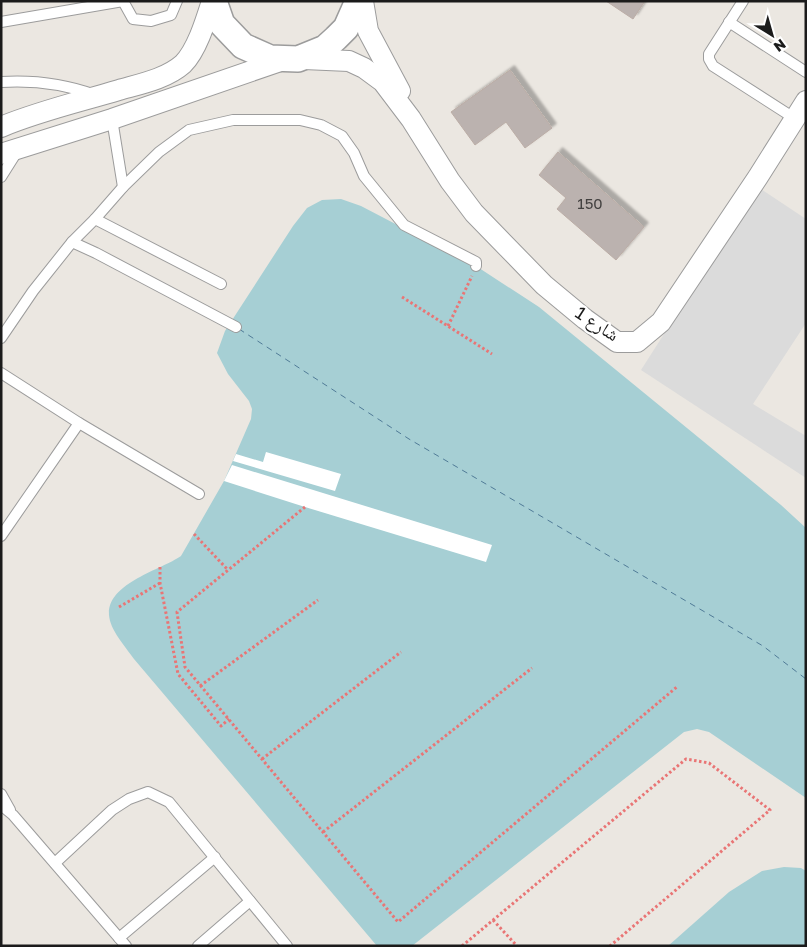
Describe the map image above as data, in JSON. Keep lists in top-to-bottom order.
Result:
{
  "streets": {
    "street": ["شارع 1"]
  },
  "house_numbers": ["150"],
  "north": "bottom right"
}
